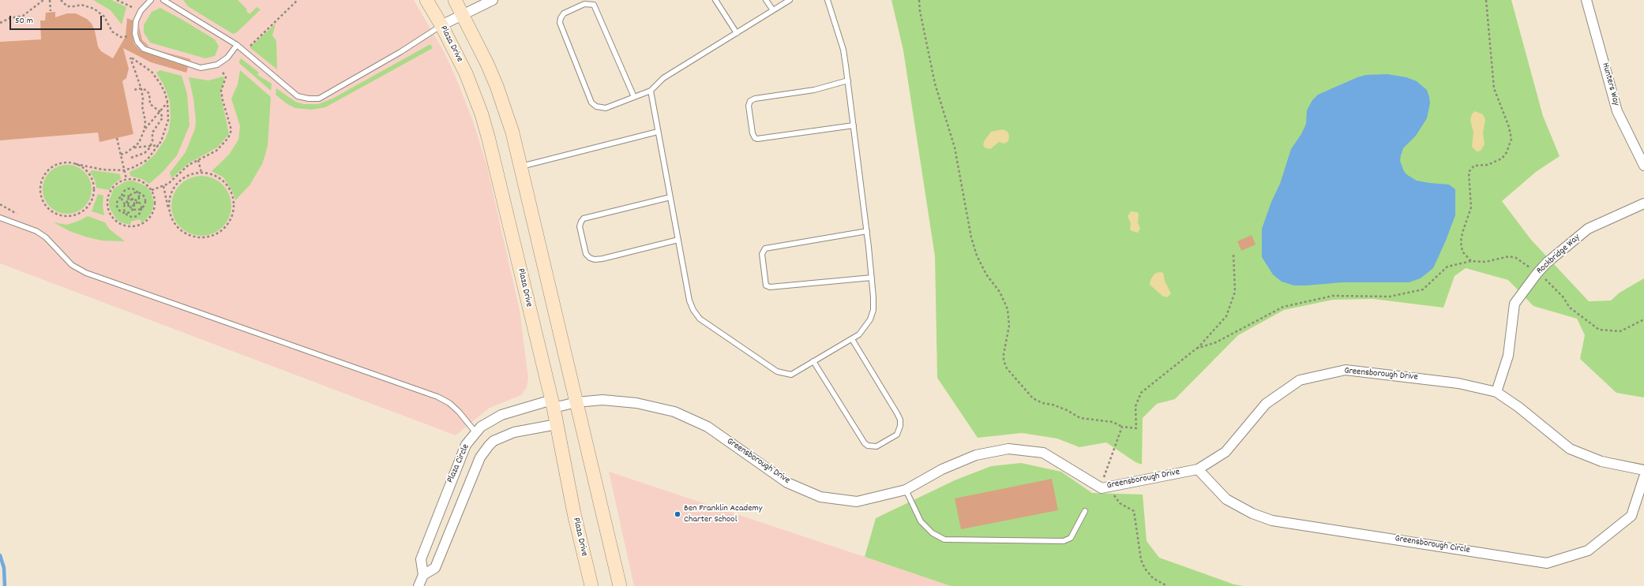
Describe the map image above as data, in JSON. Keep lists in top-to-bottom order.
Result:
{
  "streets": {
    "street": [
      "Plaza Drive",
      "Hunters Way",
      "Rockbridge Way",
      "Greensborough Drive",
      "Plaza Circle",
      "Greensborough Circle"
    ]
  },
  "crossings": [
    ["Plaza Drive", "Greensborough Drive"],
    ["Plaza Drive", "Plaza Circle"],
    ["Rockbridge Way", "Greensborough Drive"],
    ["Greensborough Drive", "Plaza Circle"],
    ["Greensborough Drive", "Greensborough Circle"]
  ],
  "places": ["Ben Franklin Academy Charter School"],
  "scale_bar": "50 m"
}
